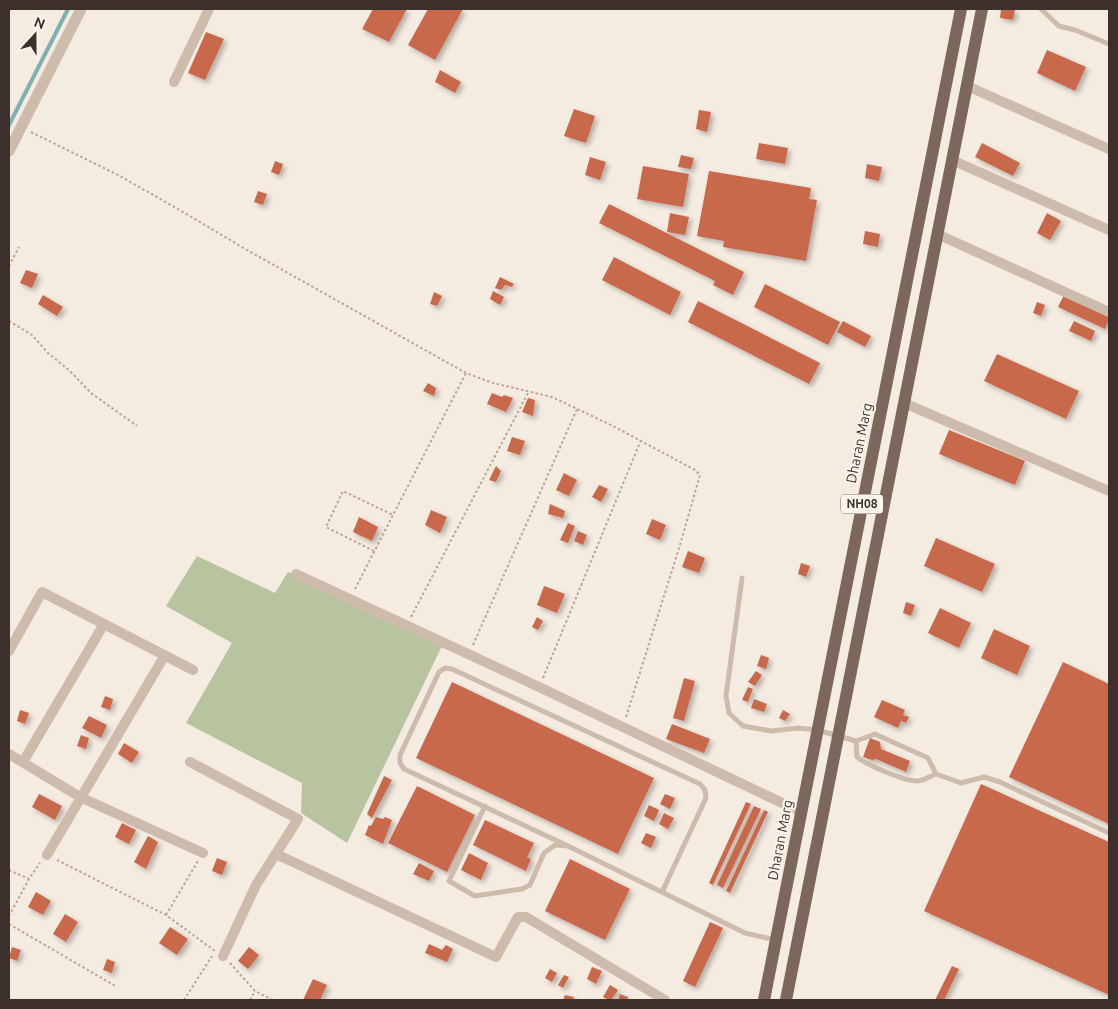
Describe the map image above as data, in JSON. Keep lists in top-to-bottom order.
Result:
{
  "streets": {
    "main road": ["Dharan Marg", "NH08"]
  },
  "north": "top"
}
